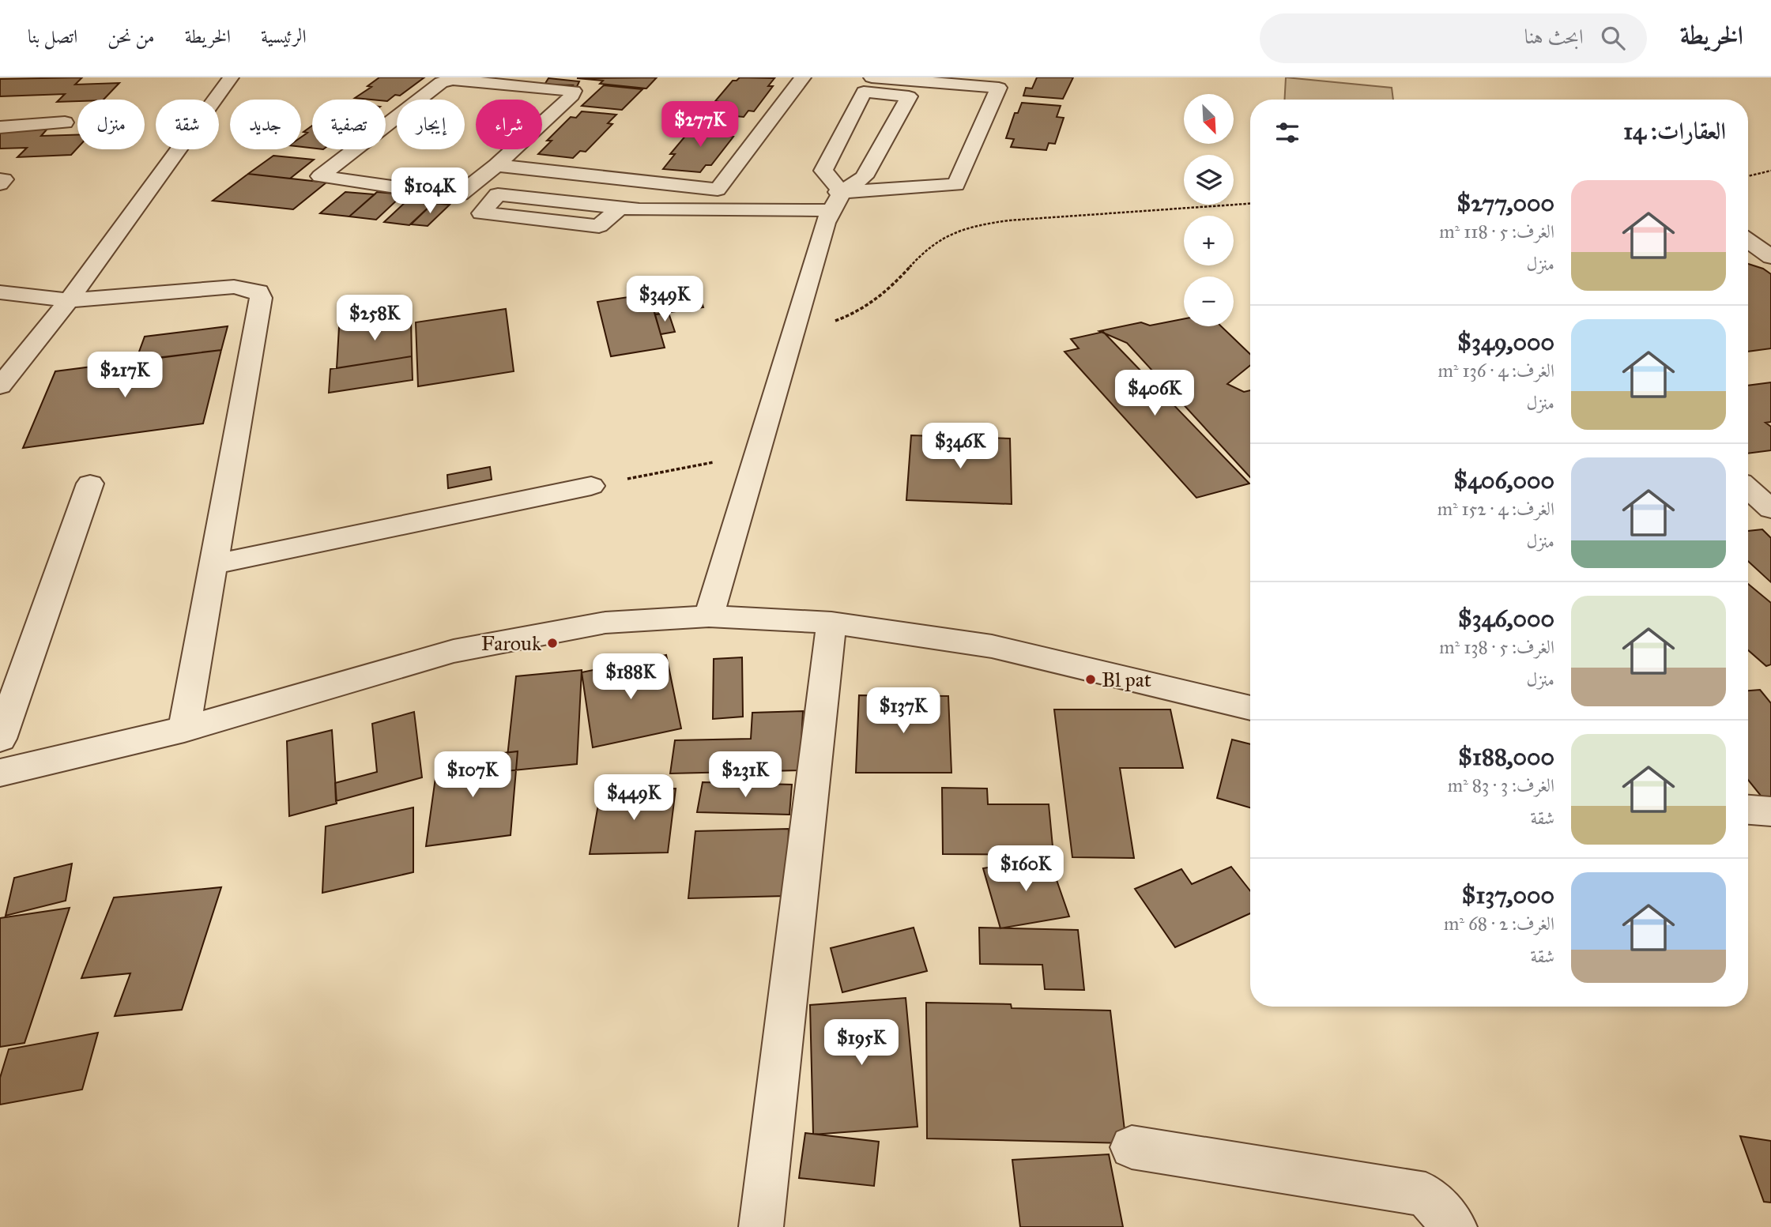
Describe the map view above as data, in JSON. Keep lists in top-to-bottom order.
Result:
{
  "places": ["Farouk", "Bl pat"],
  "north": "bottom right",
  "page": {
    "header": "الخريطة",
    "search": "ابحث هنا",
    "nav": [
      "الرئيسية",
      "الخريطة",
      "من نحن",
      "اتصل بنا"
    ],
    "map_buttons": ["+", "−"],
    "chip": [
      "شراء",
      "إيجار",
      "تصفية",
      "جديد",
      "شقة",
      "منزل"
    ],
    "heading": "العقارات: 14",
    "price": [
      "$277K",
      "$104K",
      "$349K",
      "$258K",
      "$217K",
      "$406K",
      "$346K",
      "$188K",
      "$137K",
      "$107K",
      "$231K",
      "$449K",
      "$160K",
      "$195K"
    ],
    "list": [
      {
        "name": "$277,000",
        "note": "الغرف: 5 · 118 m² · منزل"
      },
      {
        "name": "$349,000",
        "note": "الغرف: 4 · 136 m² · منزل"
      },
      {
        "name": "$406,000",
        "note": "الغرف: 4 · 152 m² · منزل"
      },
      {
        "name": "$346,000",
        "note": "الغرف: 5 · 138 m² · منزل"
      },
      {
        "name": "$188,000",
        "note": "الغرف: 3 · 83 m² · شقة"
      },
      {
        "name": "$137,000",
        "note": "الغرف: 2 · 68 m² · شقة"
      }
    ]
  }
}
